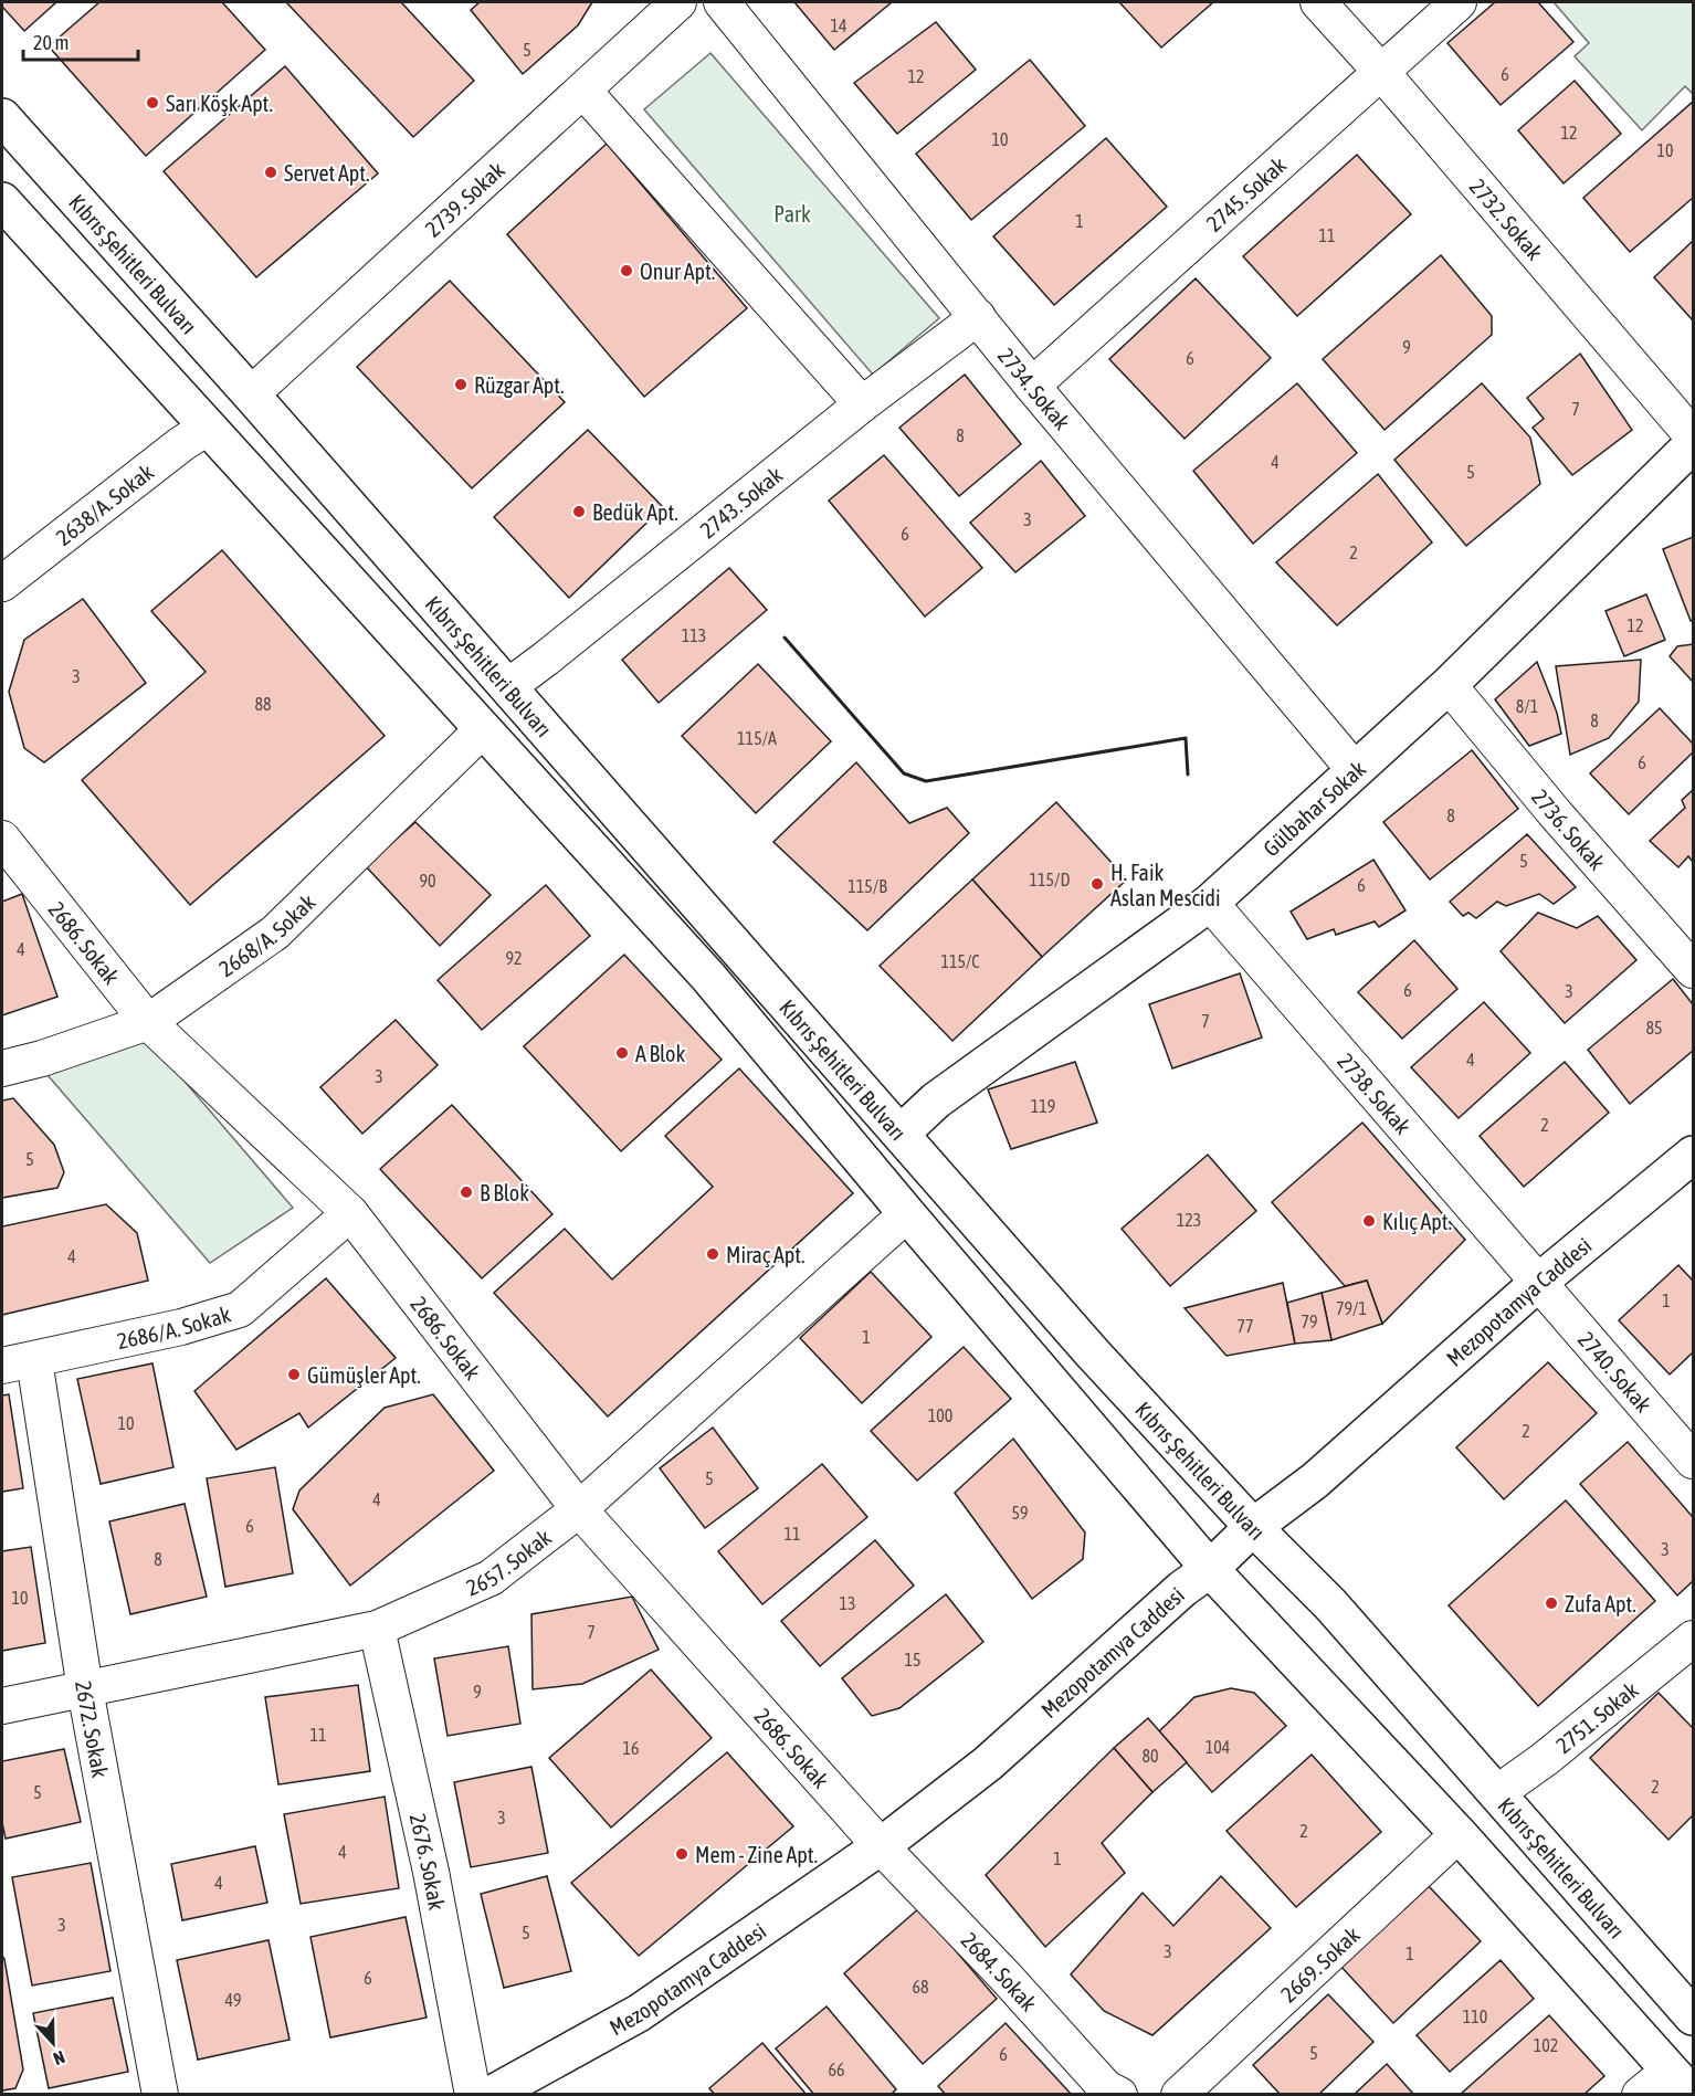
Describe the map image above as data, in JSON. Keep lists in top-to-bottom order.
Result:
{
  "streets": {
    "main road": ["Kıbrıs Şehitleri Bulvarı", "Gülbahar Sokak", "Mezopotamya Caddesi"],
    "street": [
      "2745. Sokak",
      "2739. Sokak",
      "2732. Sokak",
      "2734. Sokak",
      "2743. Sokak",
      "2638/A. Sokak",
      "2736. Sokak",
      "2668/A. Sokak",
      "2686. Sokak",
      "2738. Sokak",
      "2686/A. Sokak",
      "2740. Sokak",
      "2657. Sokak",
      "2751. Sokak",
      "2672. Sokak",
      "2676. Sokak",
      "2669. Sokak",
      "2684. Sokak"
    ]
  },
  "crossings": [
    ["2745. Sokak", "2732. Sokak"],
    ["2745. Sokak", "2734. Sokak"],
    ["2739. Sokak", "Kıbrıs Şehitleri Bulvarı"],
    ["Kıbrıs Şehitleri Bulvarı", "2743. Sokak"],
    ["Kıbrıs Şehitleri Bulvarı", "2638/A. Sokak"],
    ["Kıbrıs Şehitleri Bulvarı", "Gülbahar Sokak"],
    ["Kıbrıs Şehitleri Bulvarı", "2668/A. Sokak"],
    ["Kıbrıs Şehitleri Bulvarı", "Mezopotamya Caddesi"],
    ["Kıbrıs Şehitleri Bulvarı", "2657. Sokak"],
    ["Kıbrıs Şehitleri Bulvarı", "2751. Sokak"],
    ["Kıbrıs Şehitleri Bulvarı", "2669. Sokak"],
    ["2734. Sokak", "2743. Sokak"],
    ["2734. Sokak", "Gülbahar Sokak"],
    ["Gülbahar Sokak", "2736. Sokak"],
    ["Gülbahar Sokak", "2738. Sokak"],
    ["2668/A. Sokak", "2686. Sokak"],
    ["2686. Sokak", "Mezopotamya Caddesi"],
    ["2686. Sokak", "2686/A. Sokak"],
    ["2686. Sokak", "2657. Sokak"],
    ["2686. Sokak", "2684. Sokak"],
    ["2738. Sokak", "Mezopotamya Caddesi"],
    ["2738. Sokak", "2740. Sokak"],
    ["Mezopotamya Caddesi", "2740. Sokak"],
    ["Mezopotamya Caddesi", "2684. Sokak"],
    ["2686/A. Sokak", "2672. Sokak"],
    ["2657. Sokak", "2672. Sokak"],
    ["2657. Sokak", "2676. Sokak"]
  ],
  "parks": ["Park"],
  "places": [
    "Sarı Köşk Apt.",
    "Servet Apt.",
    "Onur Apt.",
    "Rüzgar Apt.",
    "Bedük Apt.",
    "H. Faik Aslan Mescidi",
    "A Blok",
    "B Blok",
    "Kılıç Apt.",
    "Miraç Apt.",
    "Gümüşler Apt.",
    "Zufa Apt.",
    "Mem - Zine Apt."
  ],
  "house_numbers": [
    "14",
    "5",
    "6",
    "12",
    "12",
    "10",
    "10",
    "1",
    "11",
    "9",
    "6",
    "7",
    "8",
    "4",
    "5",
    "3",
    "6",
    "2",
    "12",
    "113",
    "3",
    "88",
    "8/1",
    "8",
    "115/A",
    "6",
    "8",
    "5",
    "115/D",
    "90",
    "6",
    "115/B",
    "4",
    "92",
    "115/C",
    "6",
    "3",
    "7",
    "85",
    "4",
    "3",
    "119",
    "2",
    "5",
    "123",
    "4",
    "1",
    "79/1",
    "79",
    "77",
    "1",
    "100",
    "10",
    "2",
    "5",
    "4",
    "59",
    "6",
    "11",
    "3",
    "8",
    "10",
    "13",
    "7",
    "15",
    "9",
    "11",
    "104",
    "16",
    "80",
    "2",
    "5",
    "3",
    "2",
    "4",
    "1",
    "4",
    "3",
    "5",
    "3",
    "1",
    "6",
    "68",
    "49",
    "110",
    "102",
    "5",
    "6",
    "66"
  ],
  "scale_bar": "20 m",
  "north": "bottom"
}
